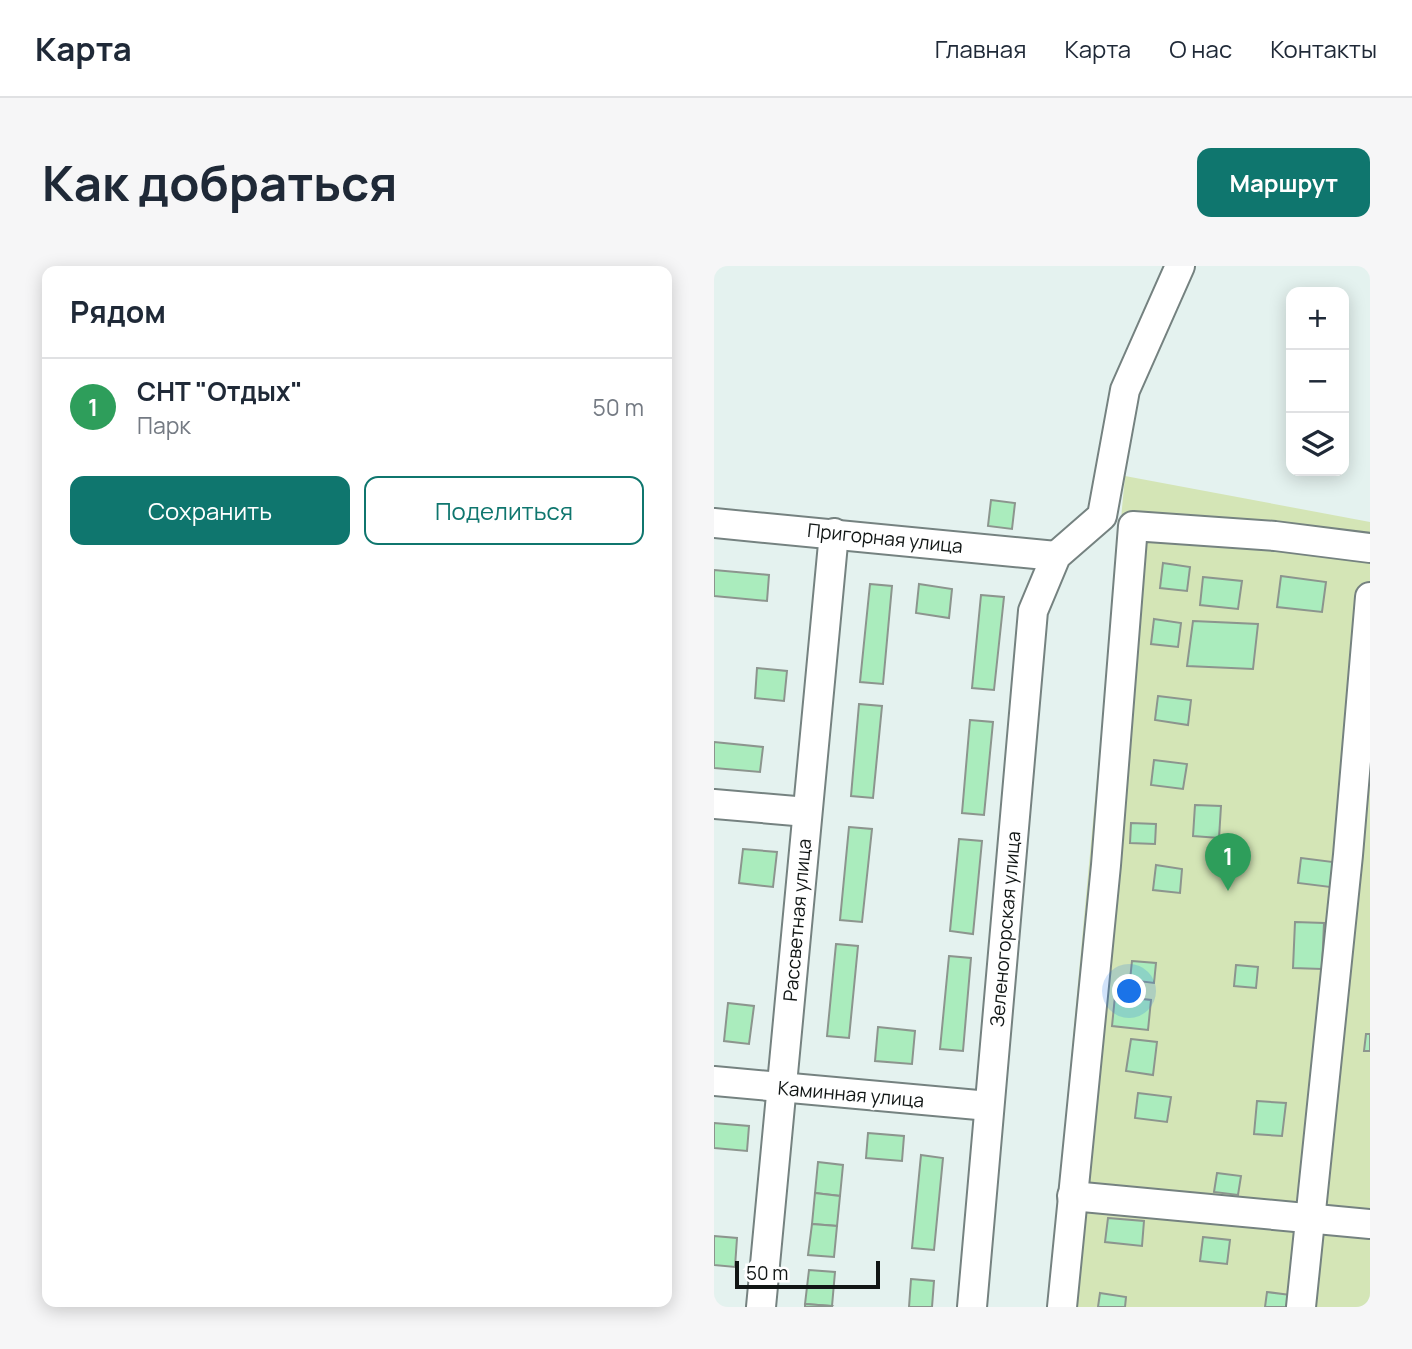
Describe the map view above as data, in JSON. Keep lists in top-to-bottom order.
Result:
{
  "streets": {
    "street": [
      "Пригорная улица",
      "Рассветная улица",
      "Зеленогорская улица",
      "Каминная улица"
    ]
  },
  "crossings": [
    ["Пригорная улица", "Рассветная улица"],
    ["Пригорная улица", "Зеленогорская улица"],
    ["Рассветная улица", "Каминная улица"],
    ["Зеленогорская улица", "Каминная улица"]
  ],
  "scale_bar": "50 m",
  "page": {
    "header": "Карта",
    "nav": [
      "Главная",
      "Карта",
      "О нас",
      "Контакты"
    ],
    "buttons": [
      "Маршрут",
      ["Сохранить", "Поделиться"]
    ],
    "title": "Как добраться",
    "heading": "Рядом",
    "map_buttons": ["+", "−"],
    "list": [
      {
        "mark": "1",
        "name": "СНТ \"Отдых\"",
        "note": "Парк",
        "value": "50 m"
      }
    ],
    "pins": "1",
    "scale": "50 m"
  }
}
